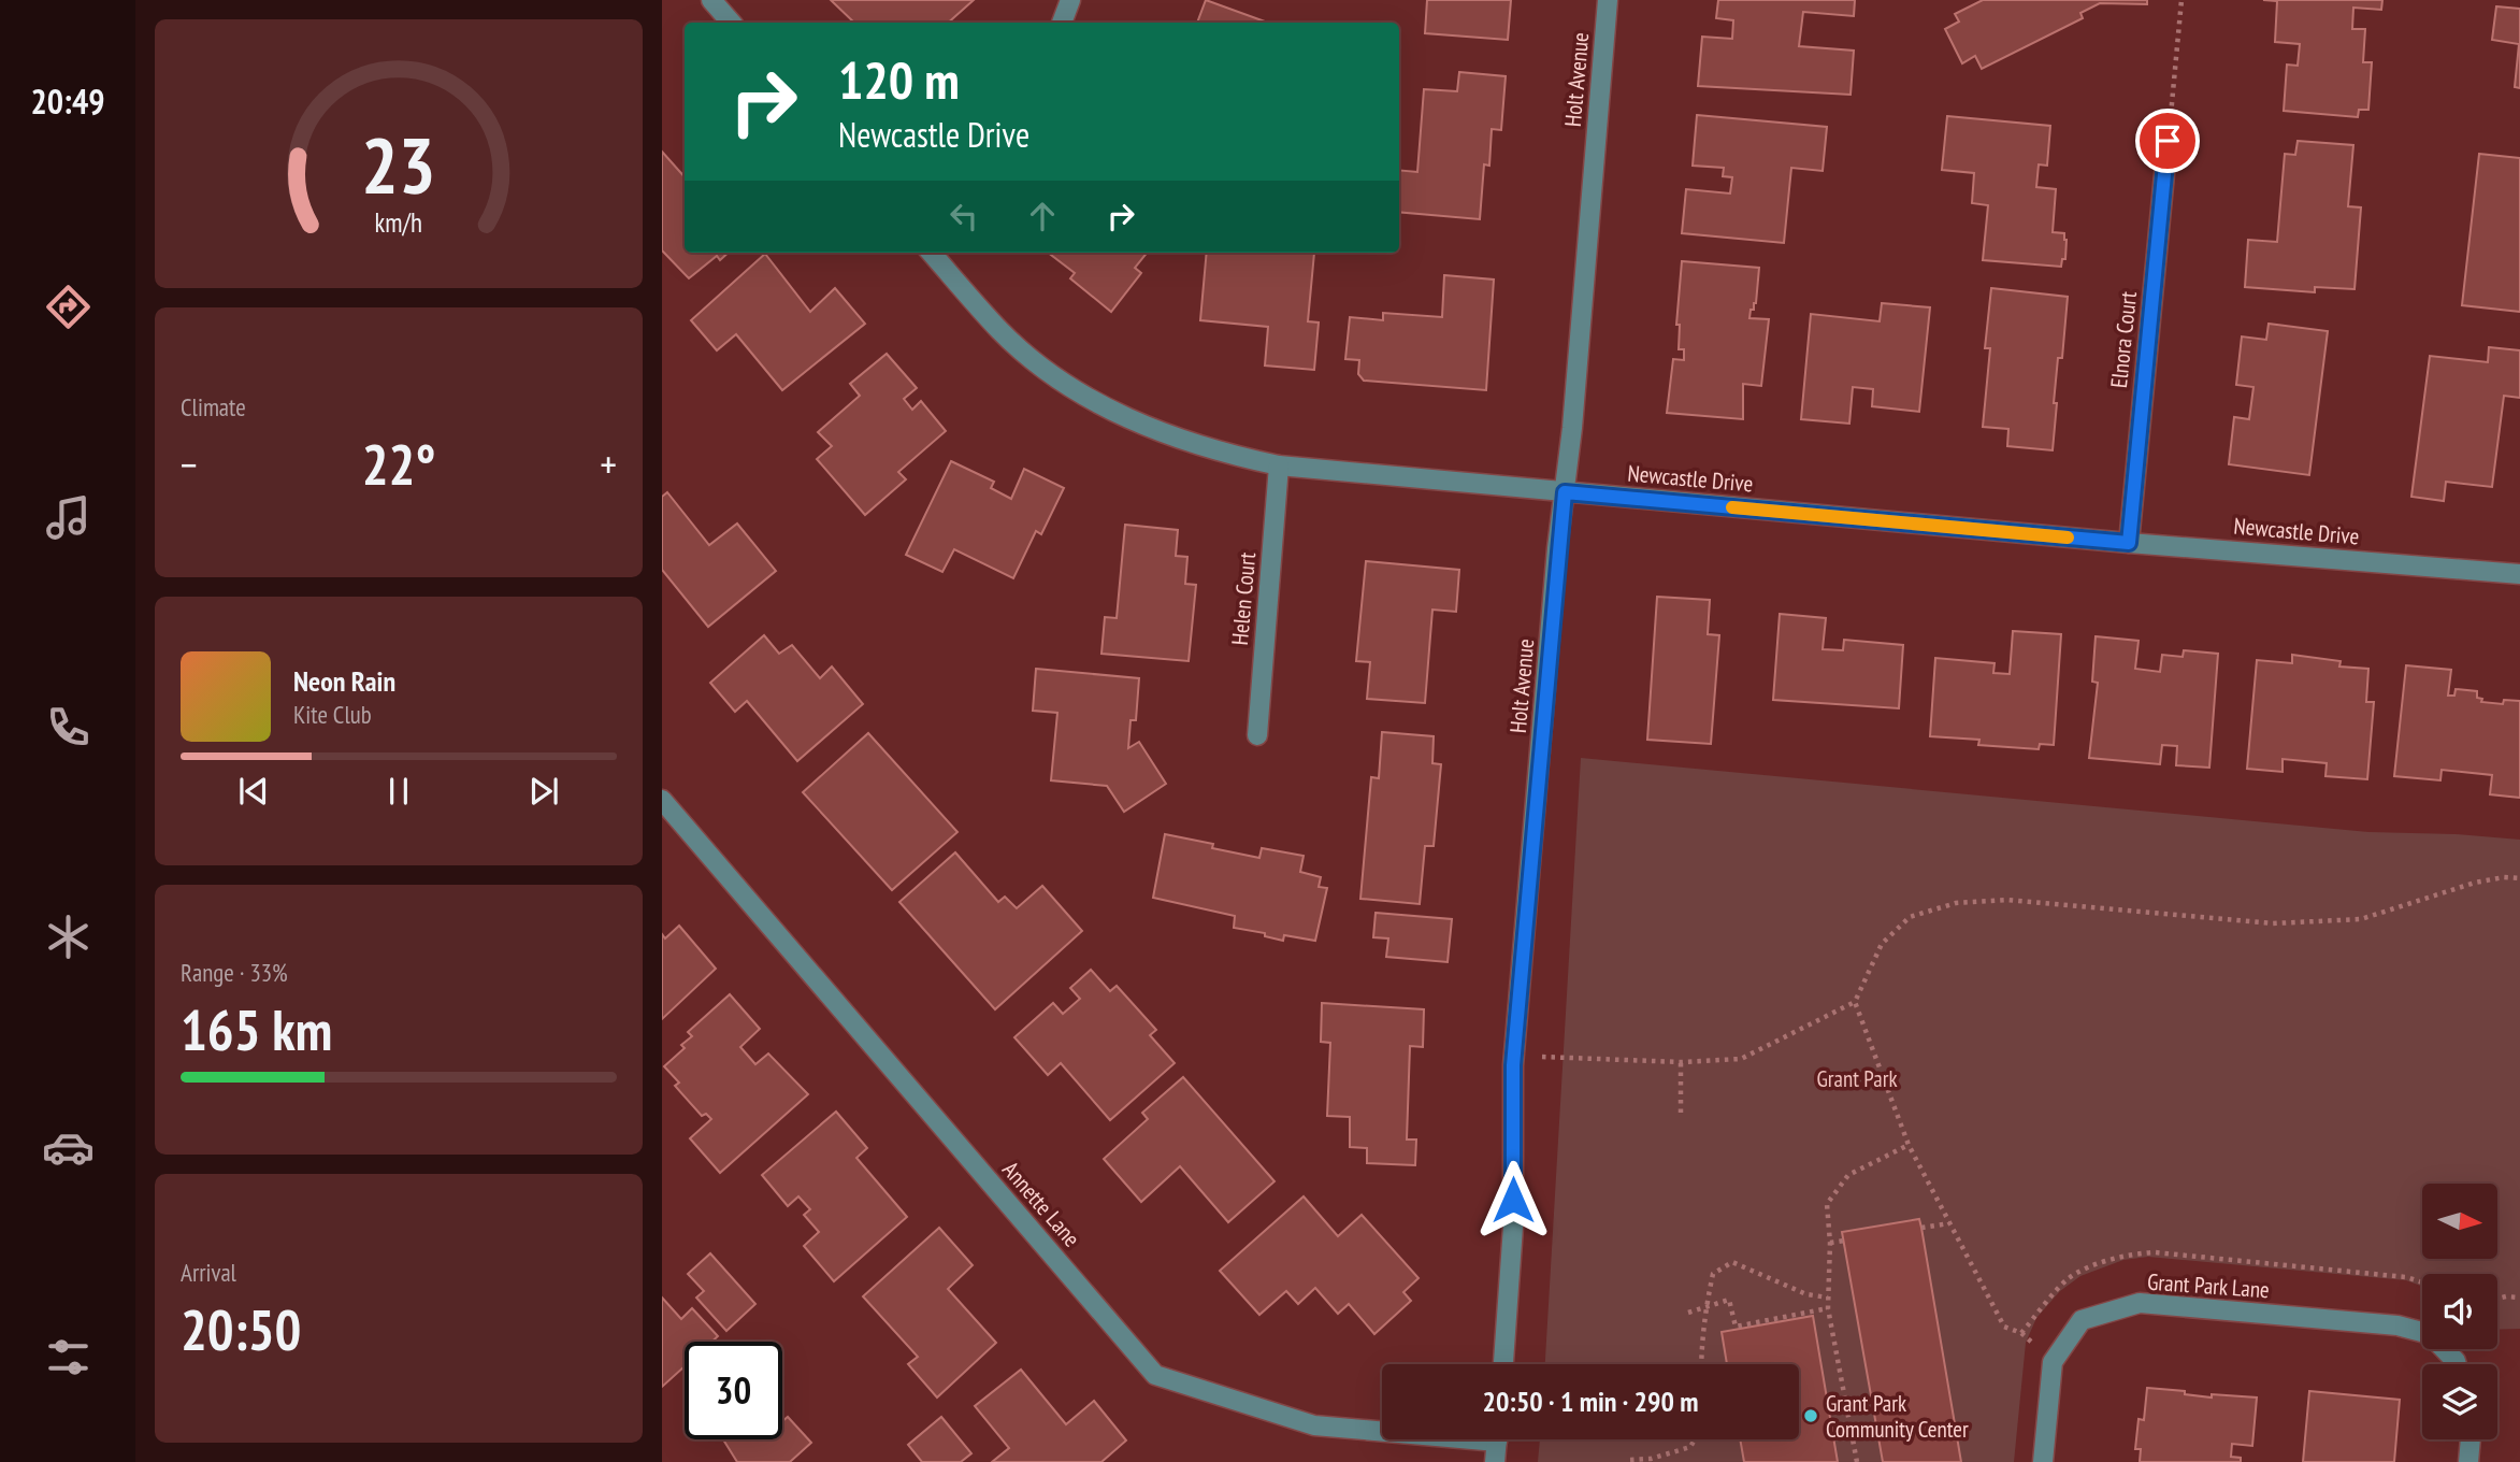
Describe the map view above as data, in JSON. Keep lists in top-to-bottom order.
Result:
{
  "streets": {
    "street": [
      "Holt Avenue",
      "Elnora Court",
      "Newcastle Drive",
      "Helen Court",
      "Annette Lane",
      "Grant Park Lane"
    ]
  },
  "crossings": [
    ["Holt Avenue", "Newcastle Drive"],
    ["Elnora Court", "Newcastle Drive"],
    ["Newcastle Drive", "Helen Court"]
  ],
  "parks": ["Grant Park"],
  "places": ["Grant Park Community Center"],
  "north": "right",
  "page": {
    "tabs": "20:49",
    "turn": ["120 m", "Newcastle Drive"],
    "tile": [
      "Climate",
      ["Range · 33%", "165 km"],
      ["Arrival", "20:50"]
    ],
    "heat": ["−", "22°", "+"],
    "song": ["Neon Rain", "Kite Club"],
    "limit": "30",
    "trip": "20:50 · 1 min · 290 m",
    "gauge": ["23", "km/h"]
  }
}
